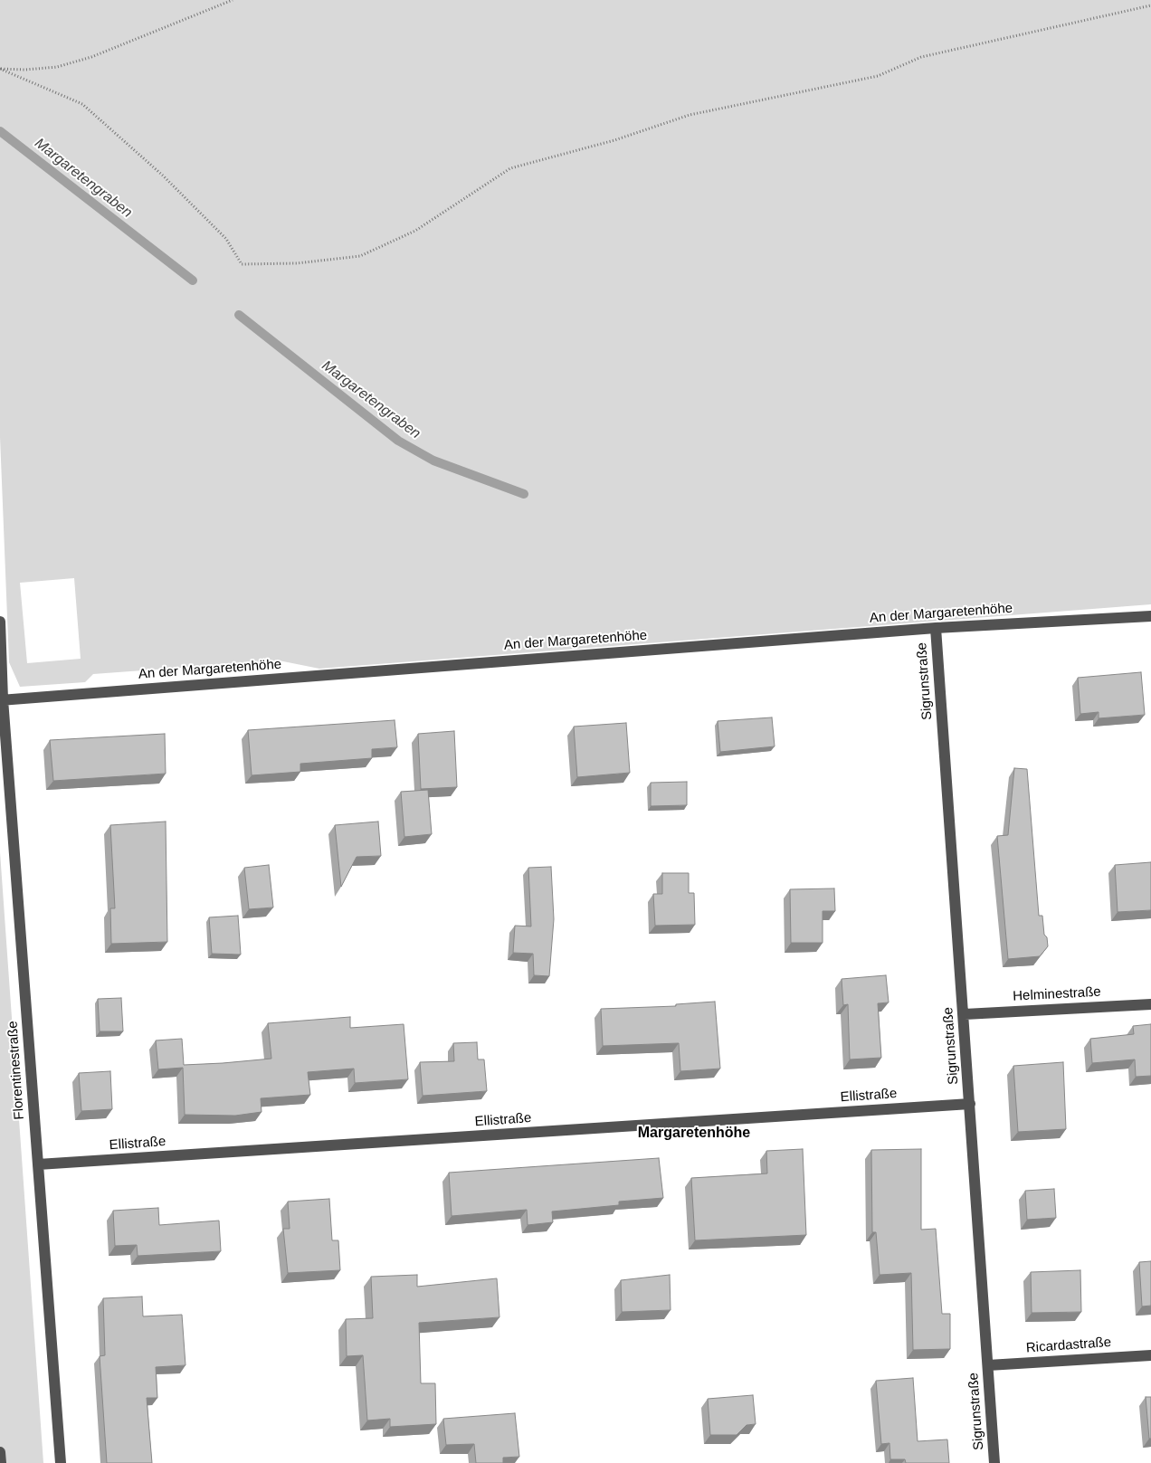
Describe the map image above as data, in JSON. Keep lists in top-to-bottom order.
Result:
{
  "streets": {
    "street": [
      "An der Margaretenhöhe",
      "Sigrunstraße",
      "Helminestraße",
      "Florentinestraße",
      "Ellistraße",
      "Ricardastraße"
    ]
  },
  "crossings": [
    ["An der Margaretenhöhe", "Sigrunstraße"],
    ["An der Margaretenhöhe", "Florentinestraße"],
    ["Sigrunstraße", "Helminestraße"],
    ["Sigrunstraße", "Ellistraße"],
    ["Sigrunstraße", "Ricardastraße"],
    ["Florentinestraße", "Ellistraße"]
  ],
  "districts": ["Margaretenhöhe"],
  "water": ["Margaretengraben"]
}
